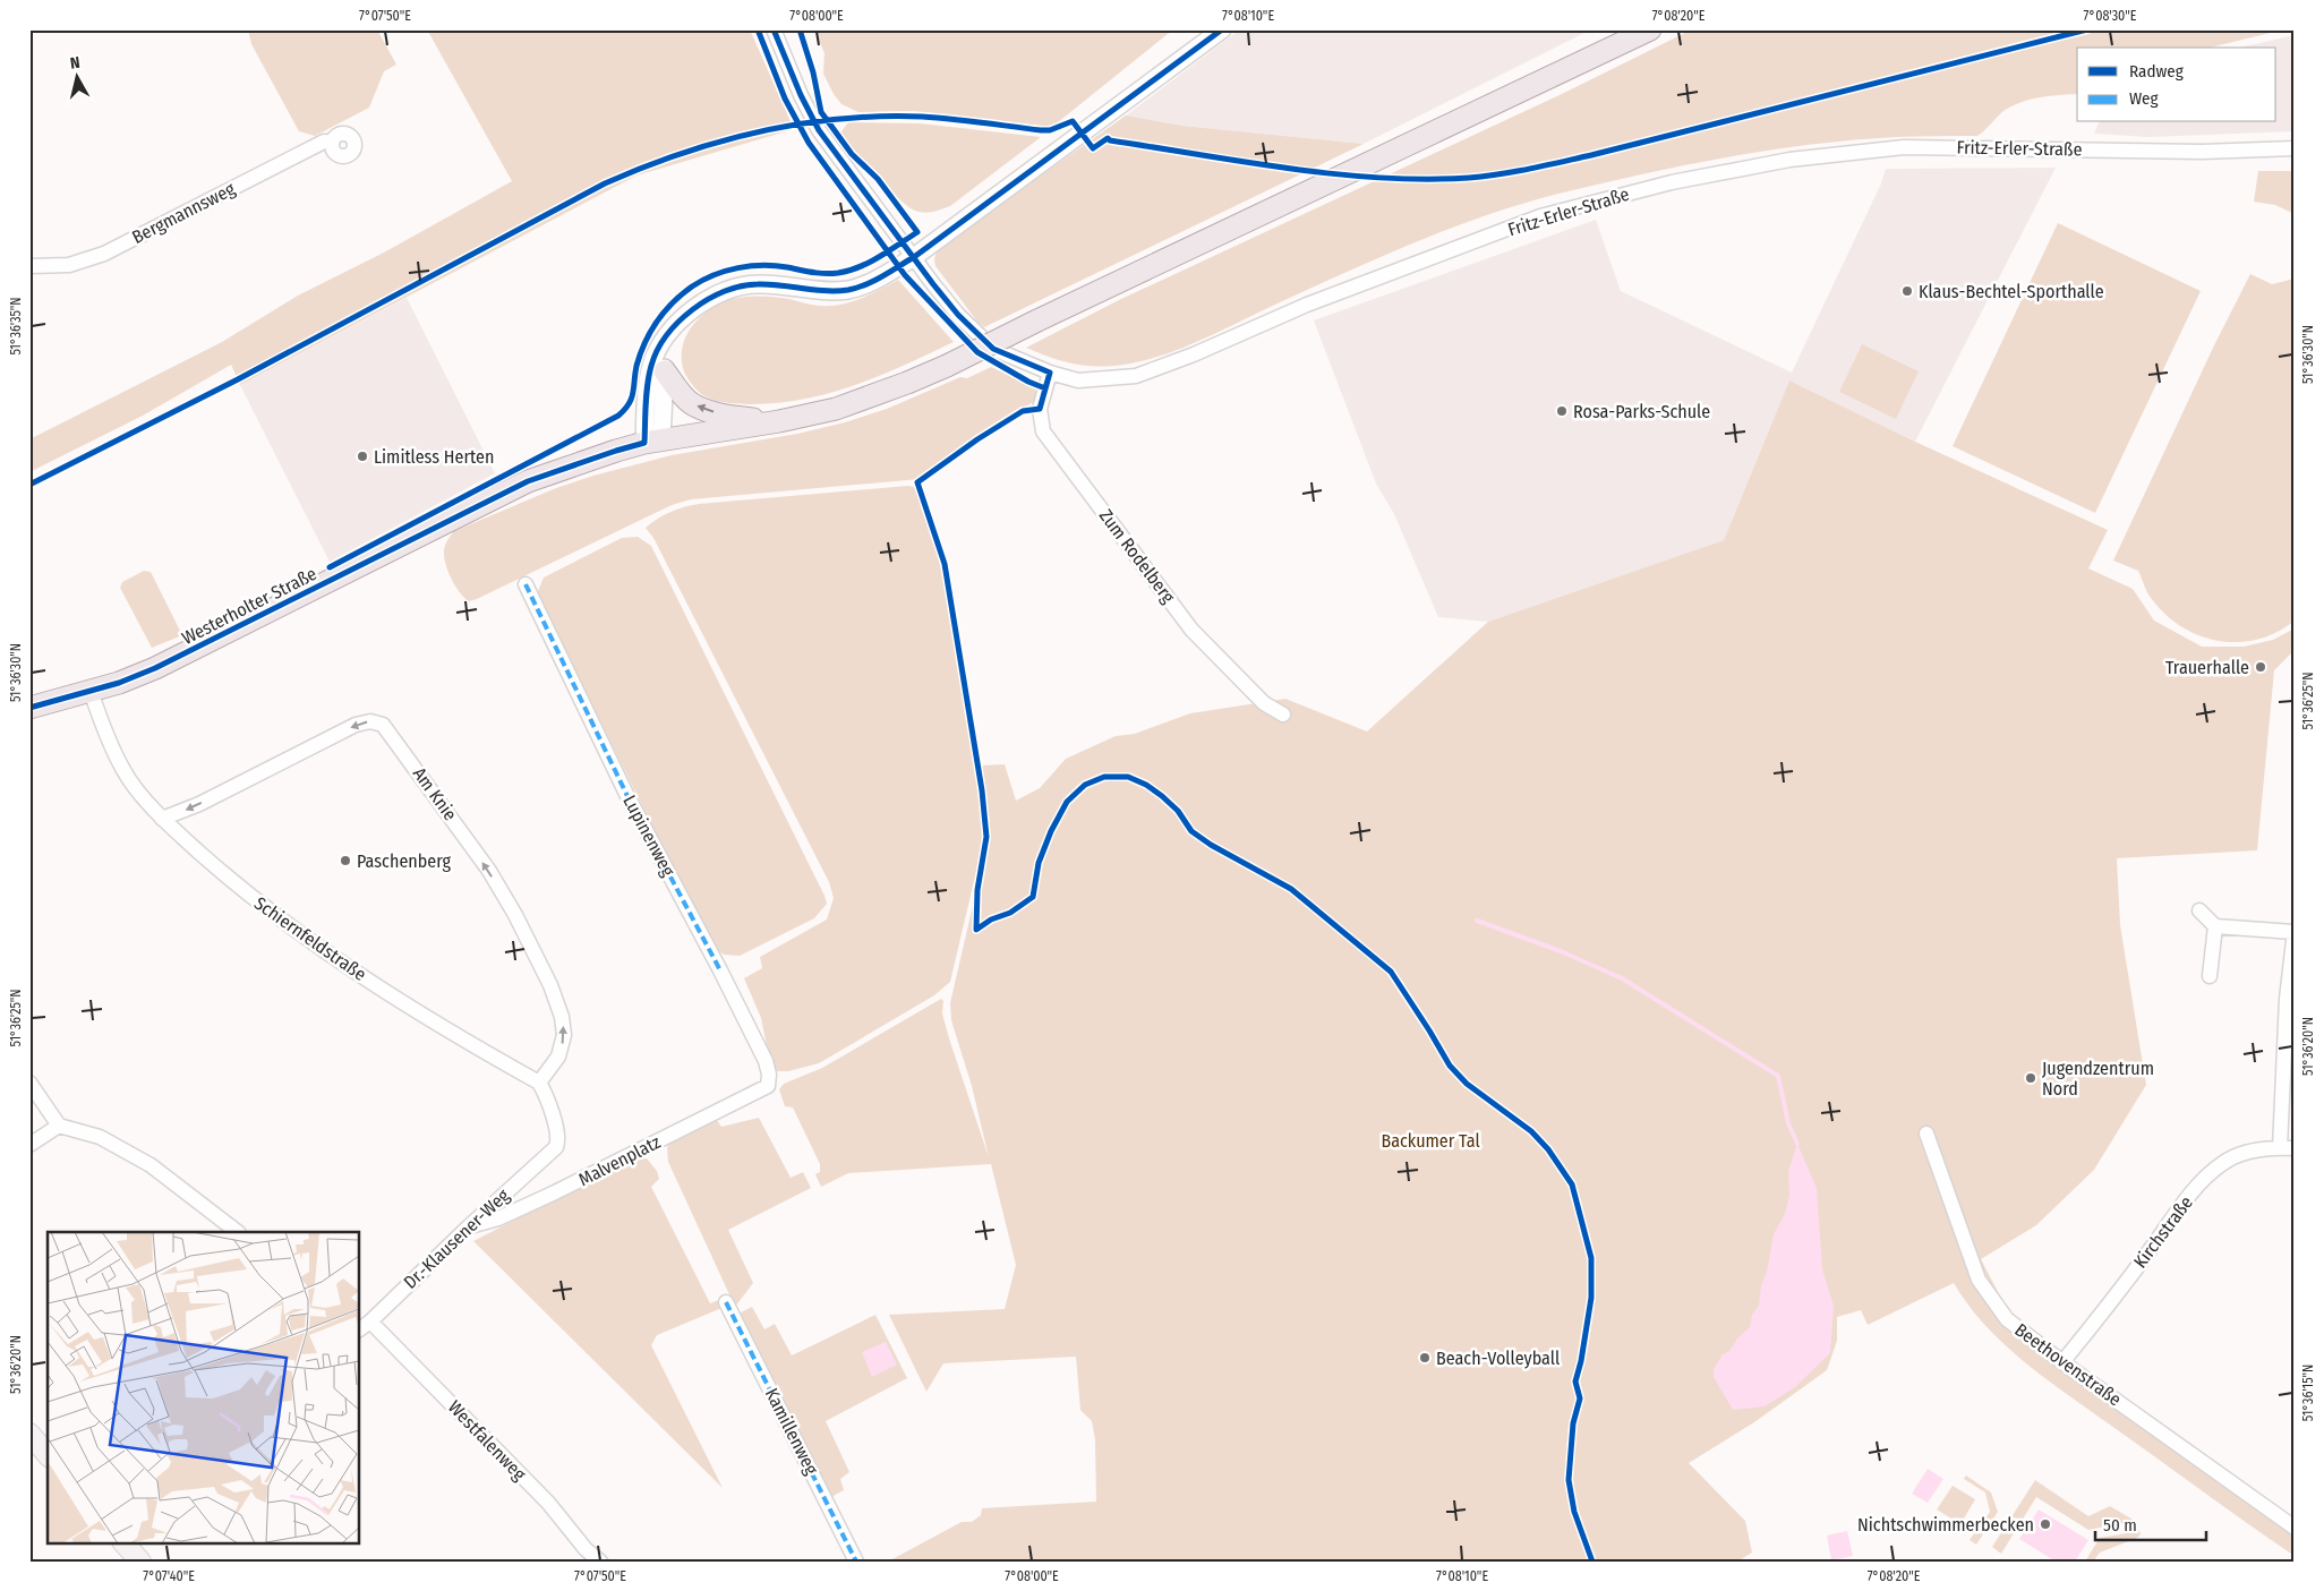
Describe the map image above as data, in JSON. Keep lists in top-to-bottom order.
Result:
{
  "streets": {
    "main road": ["Westerholter Straße"],
    "street": [
      "Fritz-Erler-Straße",
      "Bergmannsweg",
      "Zum Rodelberg",
      "Am Knie",
      "Lupinenweg",
      "Schiernfeldstraße",
      "Malvenplatz",
      "Kirchstraße",
      "Dr.-Klausener-Weg",
      "Beethovenstraße",
      "Kamillenweg",
      "Westfalenweg"
    ]
  },
  "crossings": [
    ["Fritz-Erler-Straße", "Zum Rodelberg"],
    ["Westerholter Straße", "Schiernfeldstraße"],
    ["Am Knie", "Schiernfeldstraße"],
    ["Am Knie", "Dr.-Klausener-Weg"],
    ["Lupinenweg", "Malvenplatz"],
    ["Schiernfeldstraße", "Dr.-Klausener-Weg"],
    ["Malvenplatz", "Dr.-Klausener-Weg"],
    ["Kirchstraße", "Beethovenstraße"],
    ["Dr.-Klausener-Weg", "Westfalenweg"]
  ],
  "parks": ["Backumer Tal"],
  "places": [
    "Klaus-Bechtel-Sporthalle",
    "Rosa-Parks-Schule",
    "Limitless Herten",
    "Trauerhalle",
    "Paschenberg",
    "Jugendzentrum Nord",
    "Beach-Volleyball",
    "Nichtschwimmerbecken"
  ],
  "legend": ["Radweg", "Weg"],
  "scale_bar": "50 m",
  "north": "top",
  "coordinates": [
    "7°07'50\"E",
    "7°08'00\"E",
    "7°08'10\"E",
    "7°08'20\"E",
    "7°08'30\"E",
    "51°36'35\"N",
    "51°36'30\"N",
    "51°36'25\"N",
    "51°36'20\"N",
    "51°36'15\"N",
    "7°07'40\"E"
  ]
}
